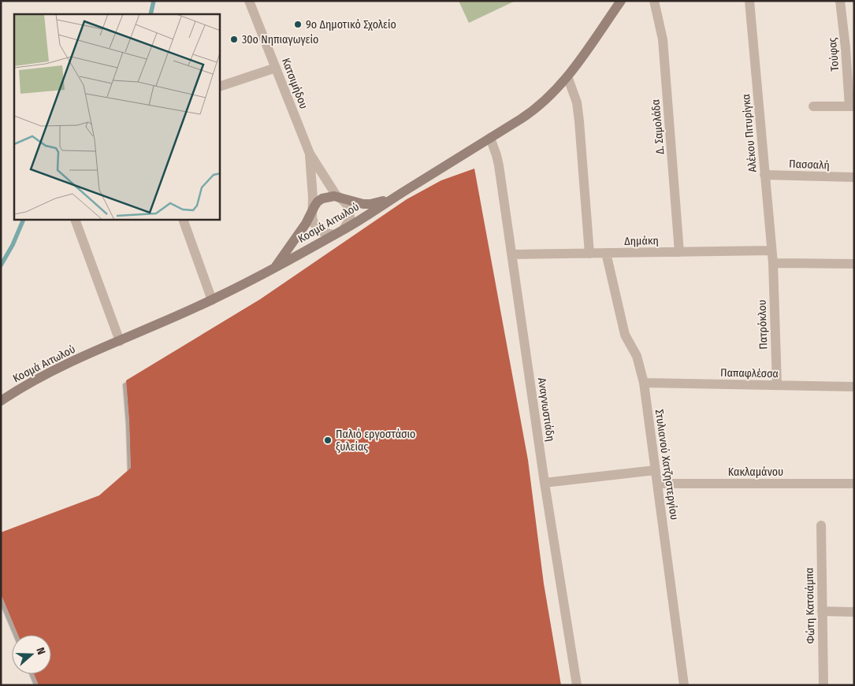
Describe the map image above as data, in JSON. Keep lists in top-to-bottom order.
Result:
{
  "streets": {
    "street": [
      "Τούφας",
      "Κατσιμήδου",
      "Δ. Σαμολάδα",
      "Αλέκου Πιτυρίγκα",
      "Πασσαλή",
      "Κοσμά Αιτωλού",
      "Δημάκη",
      "Πατρόκλου",
      "Παπαφλέσσα",
      "Αναγνωστιάδη",
      "Στυλιανού Χατζηστεργίου",
      "Κακλαμάνου",
      "Φώτη Κατσιάμπα"
    ]
  },
  "crossings": [
    ["Δ. Σαμολάδα", "Δημάκη"],
    ["Αλέκου Πιτυρίγκα", "Πασσαλή"],
    ["Αλέκου Πιτυρίγκα", "Δημάκη"],
    ["Αλέκου Πιτυρίγκα", "Πατρόκλου"],
    ["Κοσμά Αιτωλού", "Αναγνωστιάδη"],
    ["Δημάκη", "Αναγνωστιάδη"],
    ["Δημάκη", "Στυλιανού Χατζηστεργίου"],
    ["Πατρόκλου", "Παπαφλέσσα"],
    ["Παπαφλέσσα", "Στυλιανού Χατζηστεργίου"],
    ["Στυλιανού Χατζηστεργίου", "Κακλαμάνου"]
  ],
  "places": ["9ο Δημοτικό Σχολείο", "30ο Νηπιαγωγείο", "Παλιό εργοστάσιο ξυλείας"],
  "north": "right"
}
